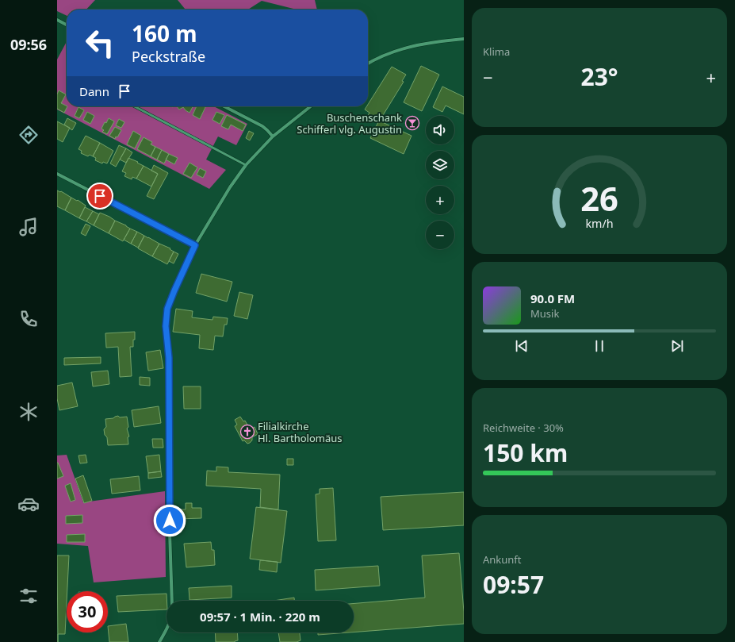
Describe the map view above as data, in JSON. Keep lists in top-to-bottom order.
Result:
{
  "places": {
    "bar": ["Buschenschank Schifferl vlg. Augustin"],
    "church": ["Filialkirche Hl. Bartholomäus"]
  },
  "page": {
    "tabs": "09:56",
    "tile": [
      "Klima",
      ["Reichweite · 30%", "150 km"],
      ["Ankunft", "09:57"]
    ],
    "turn": ["160 m", "Peckstraße"],
    "heat": ["−", "23°", "+"],
    "then": "Dann",
    "map_buttons": ["+", "−"],
    "song": ["90.0 FM", "Musik"],
    "limit": "30",
    "trip": "09:57 · 1 Min. · 220 m",
    "gauge": ["26", "km/h"]
  }
}
